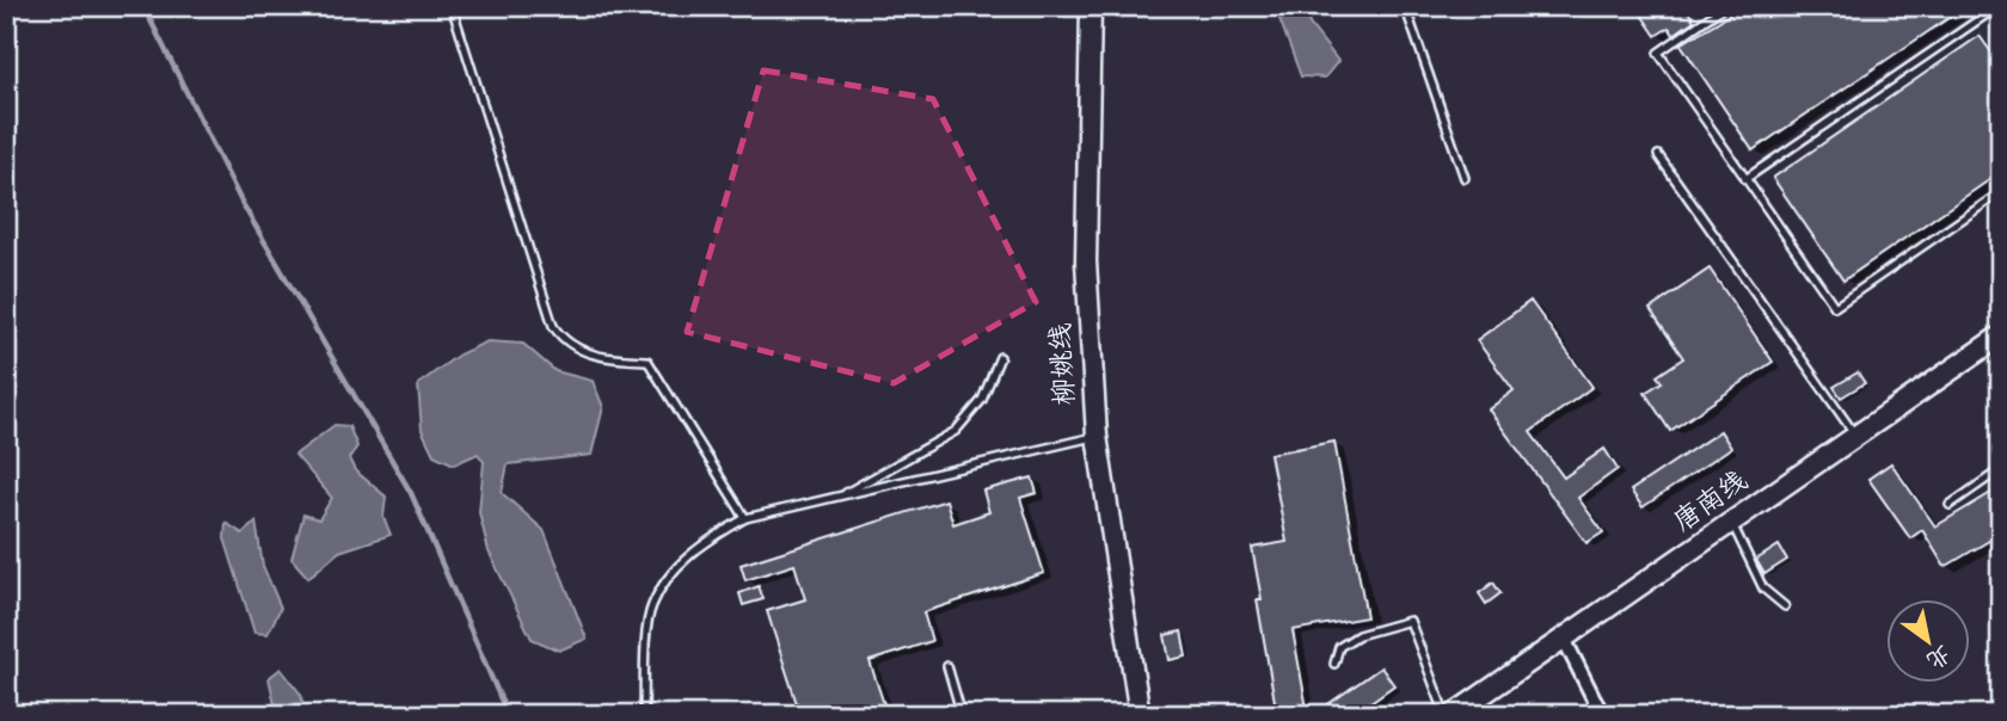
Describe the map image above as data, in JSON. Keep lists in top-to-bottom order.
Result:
{
  "streets": {
    "street": ["柳姚线", "唐南线"]
  },
  "north": "bottom right"
}
